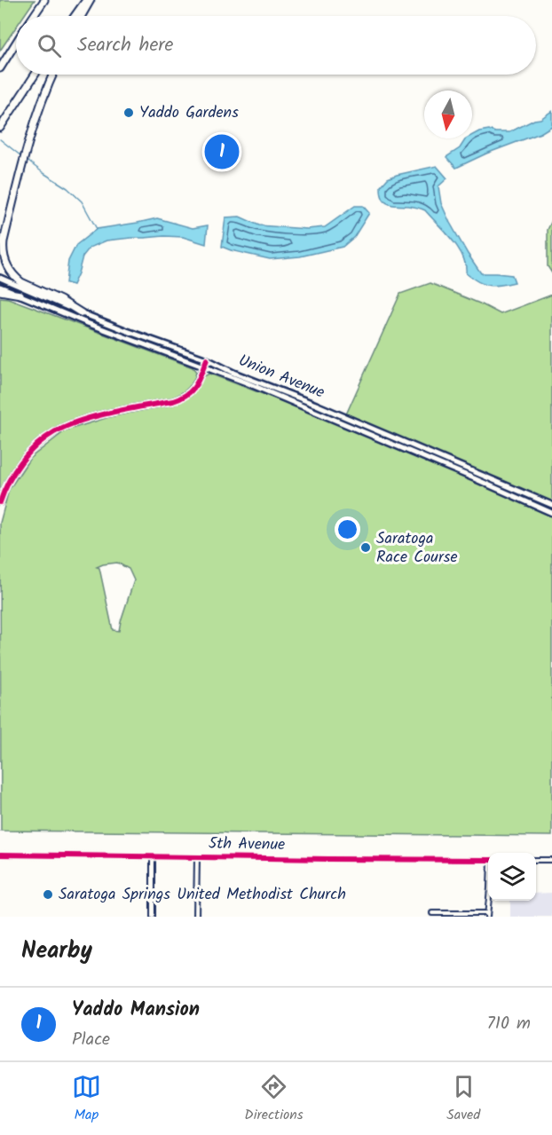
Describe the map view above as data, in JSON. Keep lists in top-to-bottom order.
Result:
{
  "streets": {
    "main road": ["Union Avenue"],
    "street": ["5th Avenue"]
  },
  "places": ["Yaddo Gardens", "Saratoga Race Course", "Saratoga Springs United Methodist Church"],
  "north": "bottom",
  "page": {
    "search": "Search here",
    "pins": "1",
    "heading": "Nearby",
    "list": [
      {
        "mark": "1",
        "name": "Yaddo Mansion",
        "note": "Place",
        "value": "710 m"
      }
    ],
    "nav": ["Map", "Directions", "Saved"]
  }
}
